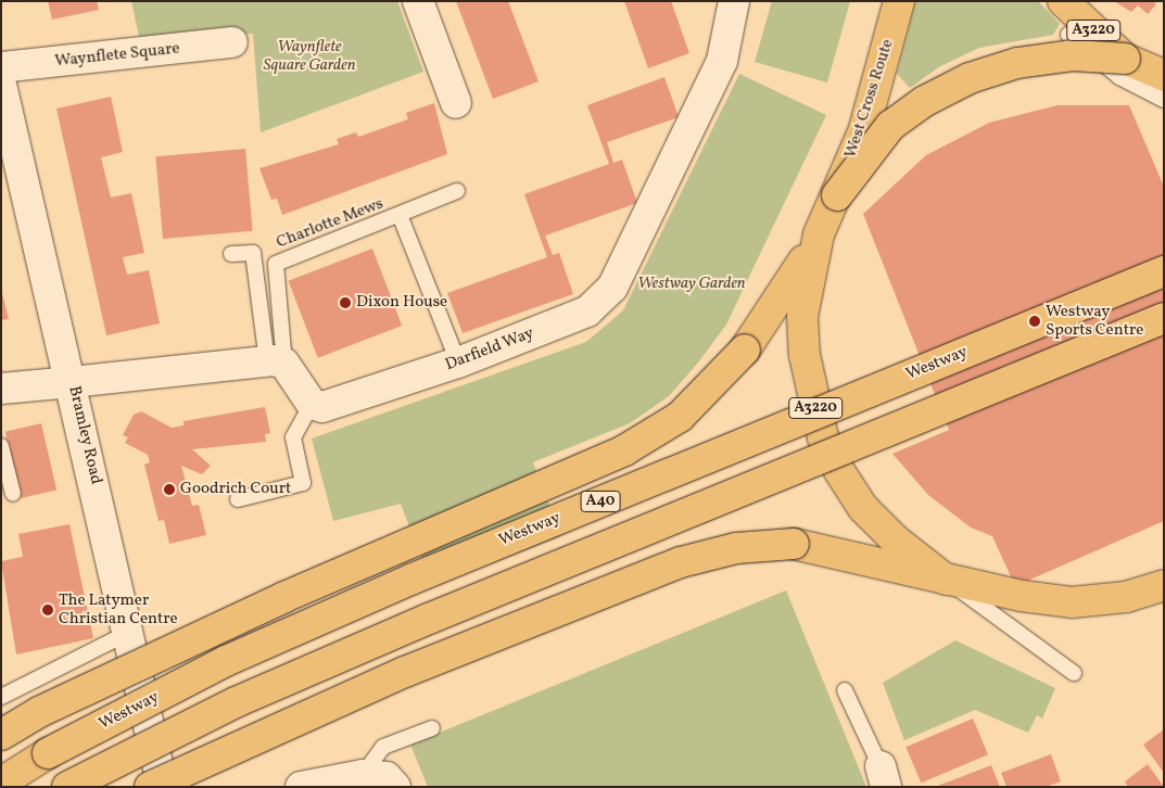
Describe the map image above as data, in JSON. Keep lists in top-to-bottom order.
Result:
{
  "streets": {
    "highway": [
      "A3220",
      "West Cross Route",
      "Westway",
      "A40"
    ],
    "street": ["Waynflete Square", "Darfield Way", "Bramley Road"],
    "lane": ["Charlotte Mews"]
  },
  "crossings": [
    ["A3220", "West Cross Route"],
    ["A3220", "A40"],
    ["Charlotte Mews", "Darfield Way"]
  ],
  "parks": ["Waynflete Square Garden", "Westway Garden"],
  "places": [
    "Dixon House",
    "Westway Sports Centre",
    "Goodrich Court",
    "The Latymer Christian Centre"
  ]
}
